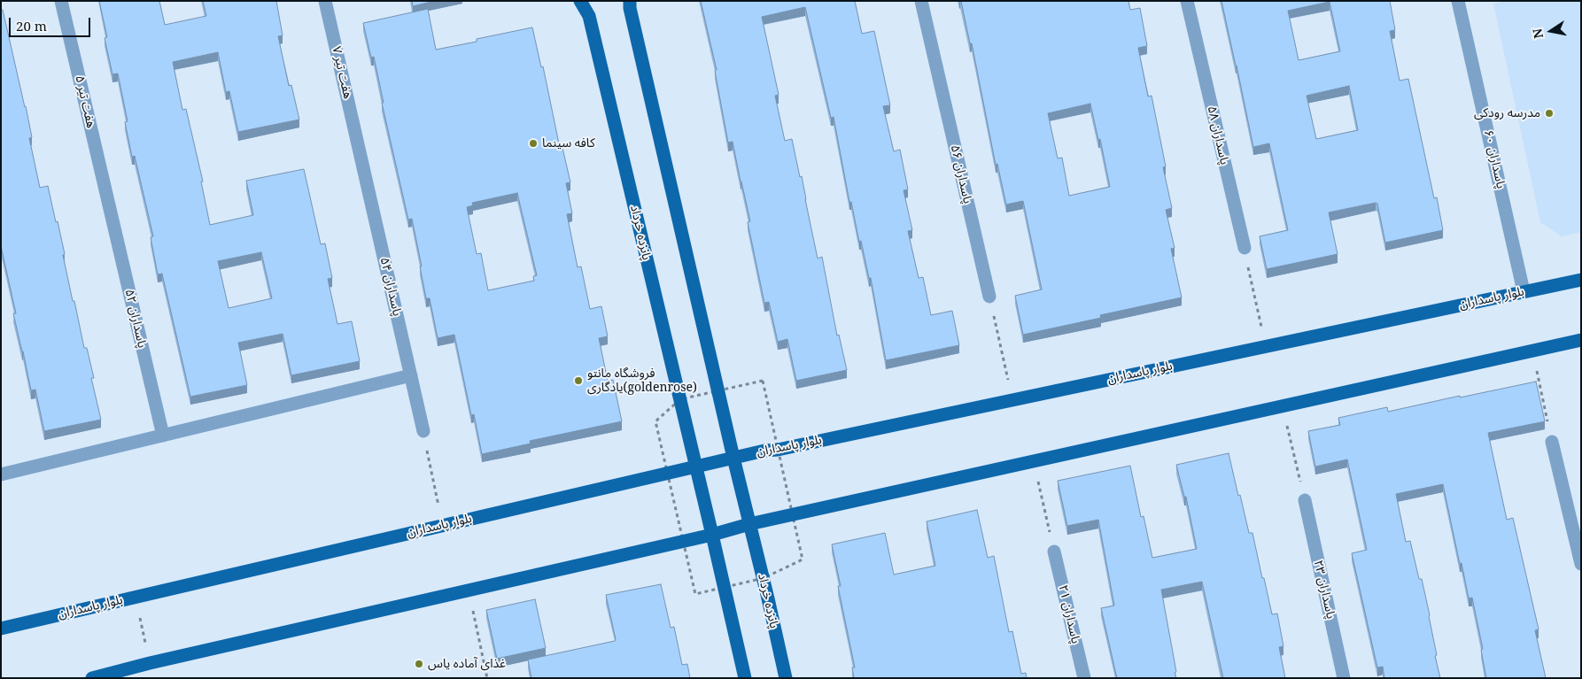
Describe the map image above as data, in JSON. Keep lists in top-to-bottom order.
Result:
{
  "streets": {
    "main road": ["پانزده خرداد", "بلوار پاسداران"],
    "street": [
      "هفت تیر ۷",
      "هفت تیر ۵",
      "پاسداران ۵۸",
      "پاسداران ۶۰",
      "پاسداران ۵۶",
      "پاسداران ۵۴",
      "پاسداران ۵۲",
      "پاسداران ۲۳",
      "پاسداران ۲۱"
    ]
  },
  "crossings": [
    ["هفت تیر ۷", "پاسداران ۵۴"],
    ["هفت تیر ۵", "پاسداران ۵۲"],
    ["پاسداران ۶۰", "بلوار پاسداران"],
    ["پانزده خرداد", "بلوار پاسداران"]
  ],
  "places": [
    "مدرسه رودکی",
    "کافه سینما",
    "فروشگاه مانتو یادگاری(goldenrose)",
    "غذای آماده یاس"
  ],
  "scale_bar": "20 m",
  "north": "left"
}
